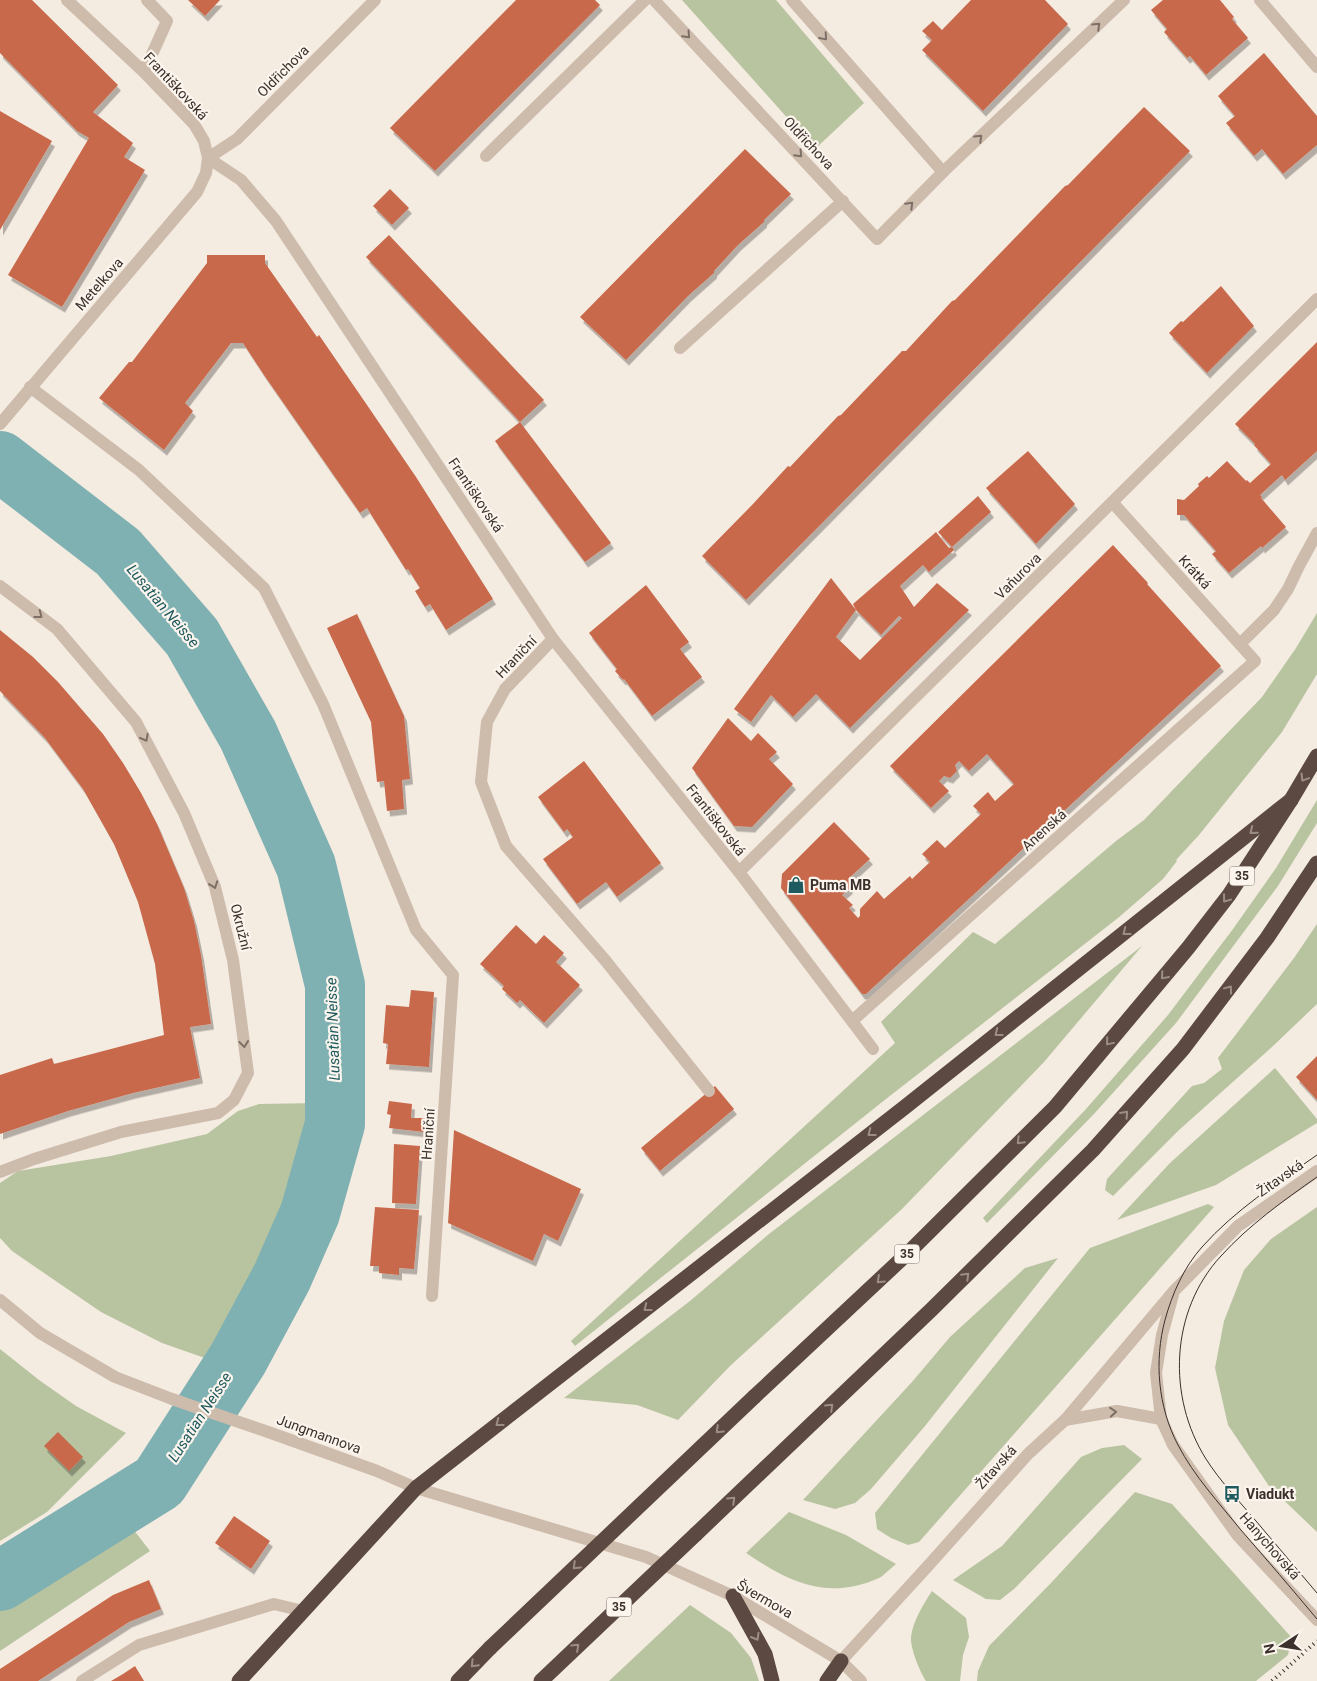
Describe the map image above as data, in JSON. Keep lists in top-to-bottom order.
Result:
{
  "streets": {
    "highway": ["35"],
    "street": [
      "Oldřichova",
      "Františkovská",
      "Metelkova",
      "Krátká",
      "Vaňurova",
      "Hraniční",
      "Anenská",
      "Okružní",
      "Žitavská",
      "Jungmannova",
      "Hanychovská",
      "Švermova"
    ]
  },
  "crossings": [
    ["Oldřichova", "Františkovská"],
    ["Oldřichova", "Metelkova"],
    ["Františkovská", "Metelkova"],
    ["Františkovská", "Vaňurova"],
    ["Františkovská", "Hraniční"],
    ["Františkovská", "Anenská"],
    ["Metelkova", "Hraniční"],
    ["Krátká", "Vaňurova"],
    ["Krátká", "Anenská"],
    ["Žitavská", "Hanychovská"],
    ["Žitavská", "Švermova"],
    ["Jungmannova", "Švermova"]
  ],
  "water": ["Lusatian Neisse"],
  "places": {
    "shop": ["Puma MB"],
    "bus stop": ["Viadukt"]
  },
  "north": "left"
}
